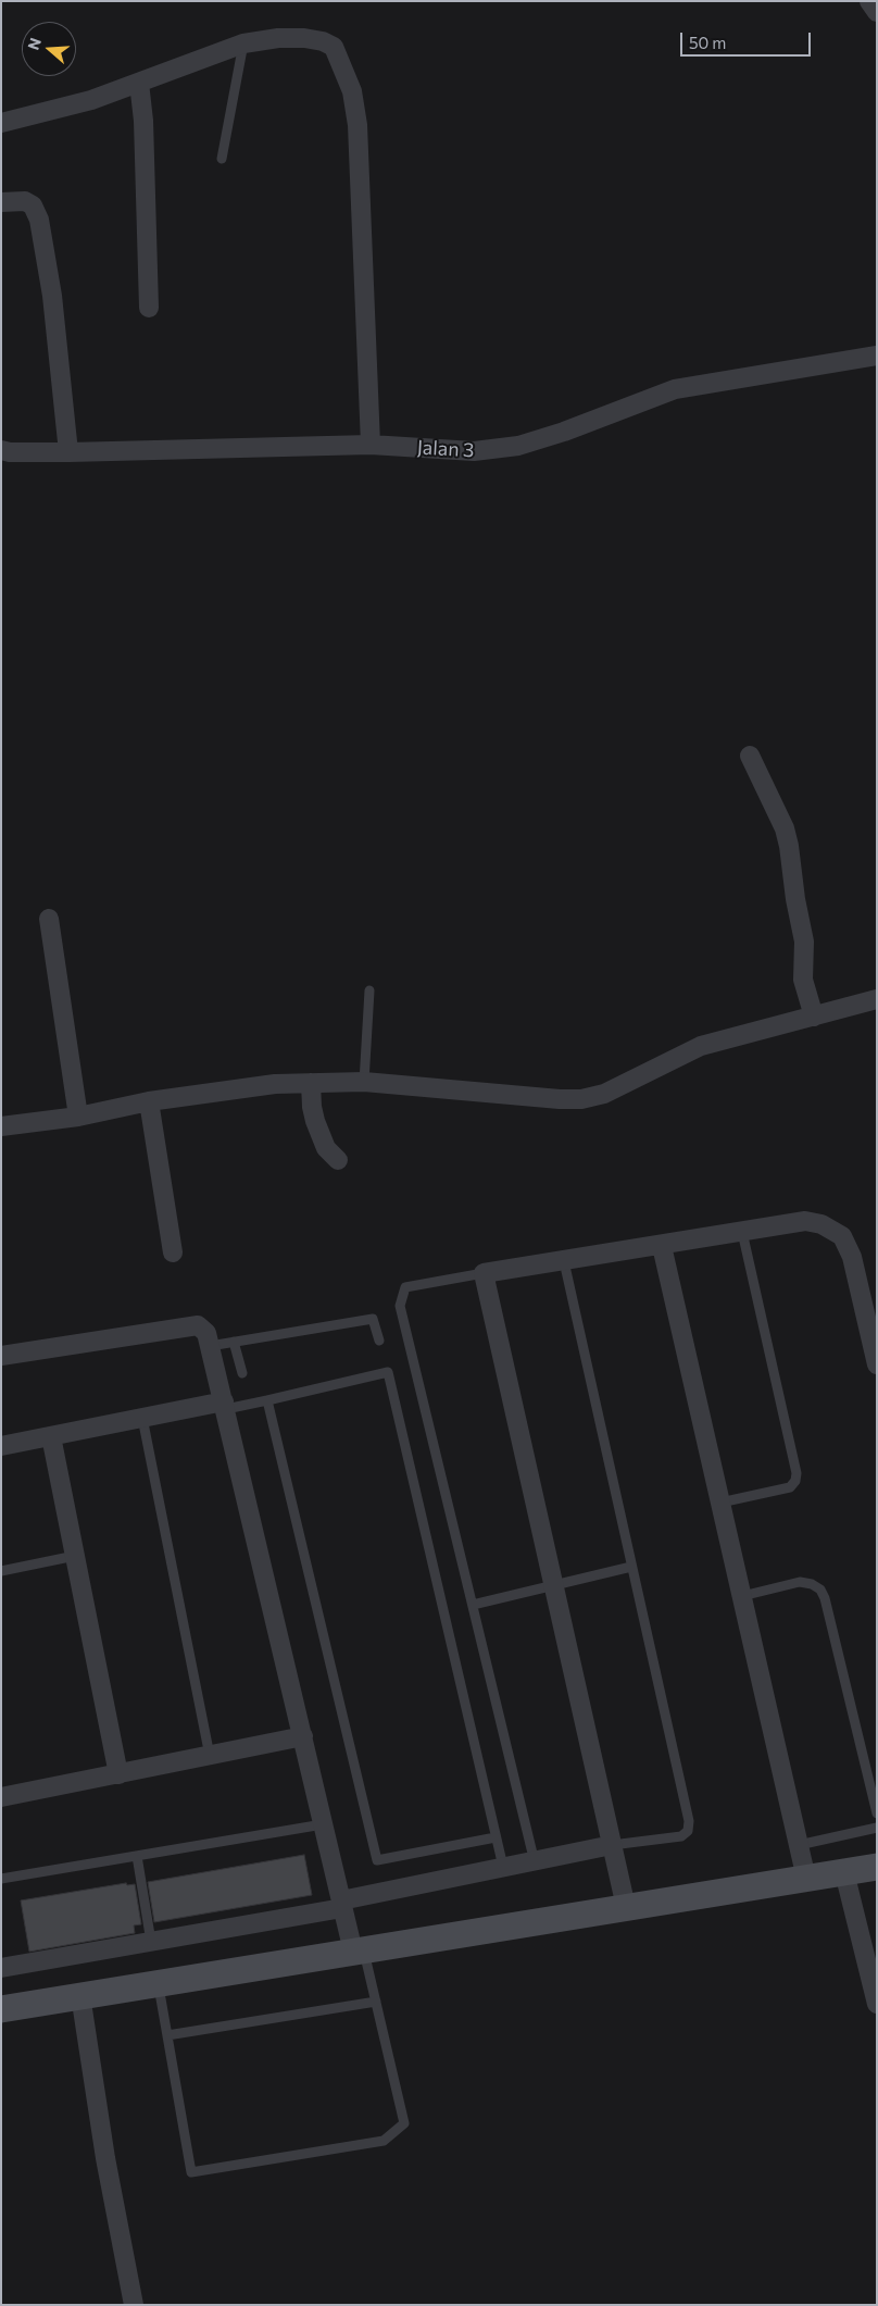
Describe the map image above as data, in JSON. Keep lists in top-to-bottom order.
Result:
{
  "streets": {
    "street": ["Jalan 3"]
  },
  "scale_bar": "50 m",
  "north": "left"
}
